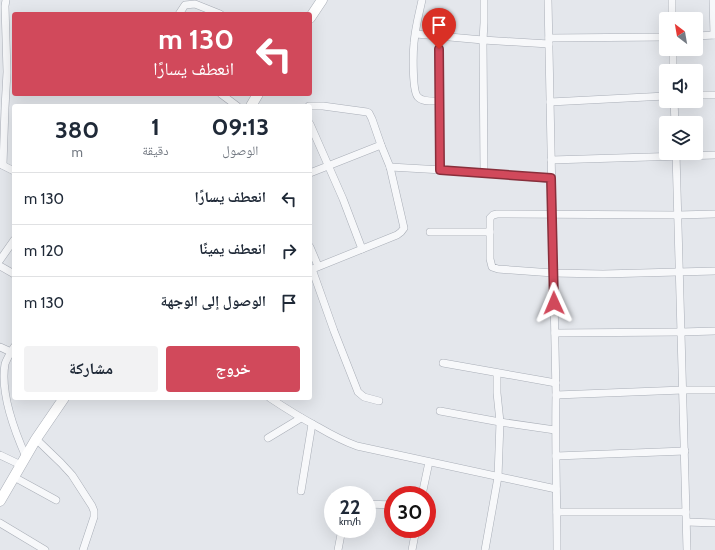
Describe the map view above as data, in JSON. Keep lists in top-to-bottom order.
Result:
{
  "north": "top left",
  "page": {
    "turn": ["130 m", "انعطف يسارًا"],
    "eta": [
      "09:13",
      "الوصول",
      "1",
      "دقيقة",
      "380",
      "m"
    ],
    "list": [
      {
        "name": "انعطف يسارًا",
        "value": "130 m"
      },
      {
        "name": "انعطف يمينًا",
        "value": "120 m"
      },
      {
        "name": "الوصول إلى الوجهة",
        "value": "130 m"
      }
    ],
    "buttons": ["خروج", "مشاركة"],
    "speed": "22 km/h",
    "limit": "30"
  }
}
